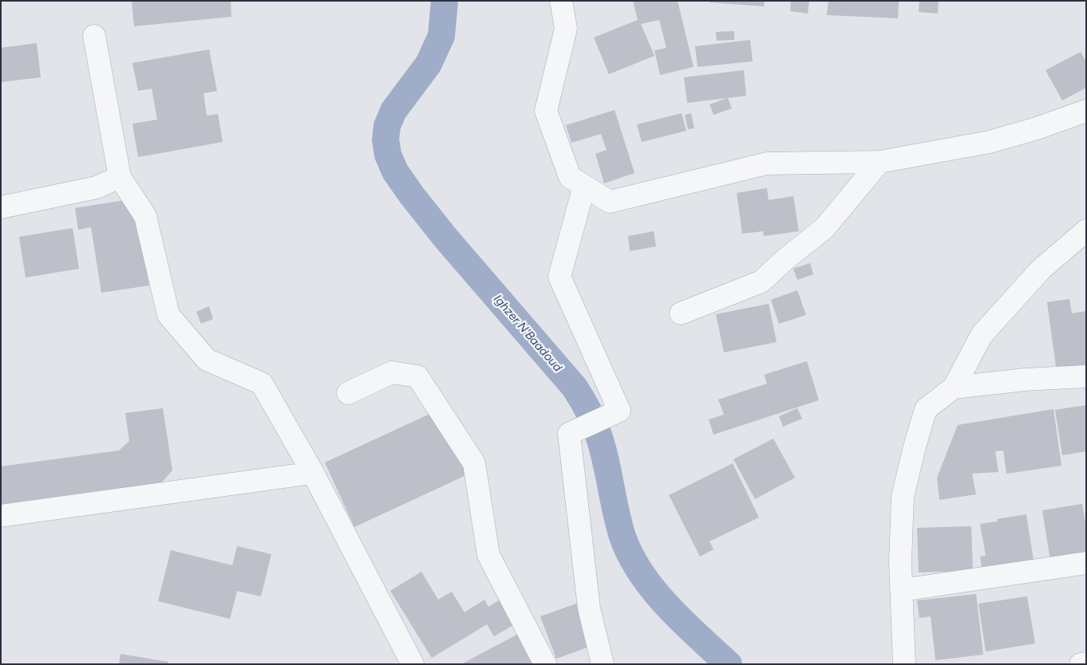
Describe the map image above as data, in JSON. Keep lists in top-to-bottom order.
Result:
{
  "water": ["Ighzer N'Baadoud"]
}
